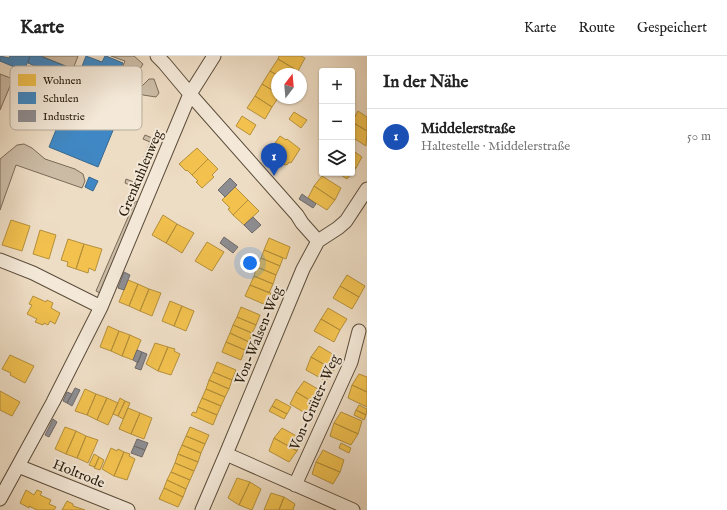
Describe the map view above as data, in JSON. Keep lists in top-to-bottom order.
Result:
{
  "streets": {
    "street": [
      "Grenkuhlenweg",
      "Von-Walsen-Weg",
      "Von-Grüter-Weg",
      "Holtrode"
    ]
  },
  "crossings": [
    ["Grenkuhlenweg", "Holtrode"]
  ],
  "legend": ["Wohnen", "Schulen", "Industrie"],
  "north": "top",
  "page": {
    "header": "Karte",
    "nav": ["Karte", "Route", "Gespeichert"],
    "heading": "In der Nähe",
    "map_buttons": ["+", "−"],
    "list": [
      {
        "mark": "1",
        "name": "Middelerstraße",
        "note": "Haltestelle · Middelerstraße",
        "value": "50 m"
      }
    ],
    "pins": "1"
  }
}
